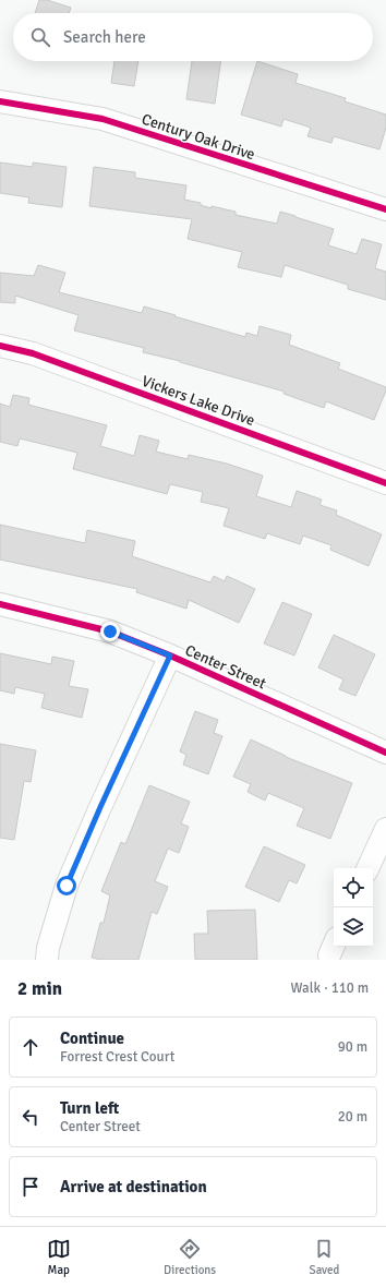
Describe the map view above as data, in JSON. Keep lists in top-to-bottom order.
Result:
{
  "streets": {
    "street": ["Century Oak Drive", "Vickers Lake Drive", "Center Street"]
  },
  "page": {
    "search": "Search here",
    "heading": ["2 min", "Walk · 110 m"],
    "list": [
      ["Continue", "Forrest Crest Court", "90 m"],
      ["Turn left", "Center Street", "20 m"],
      "Arrive at destination"
    ],
    "nav": ["Map", "Directions", "Saved"]
  }
}
